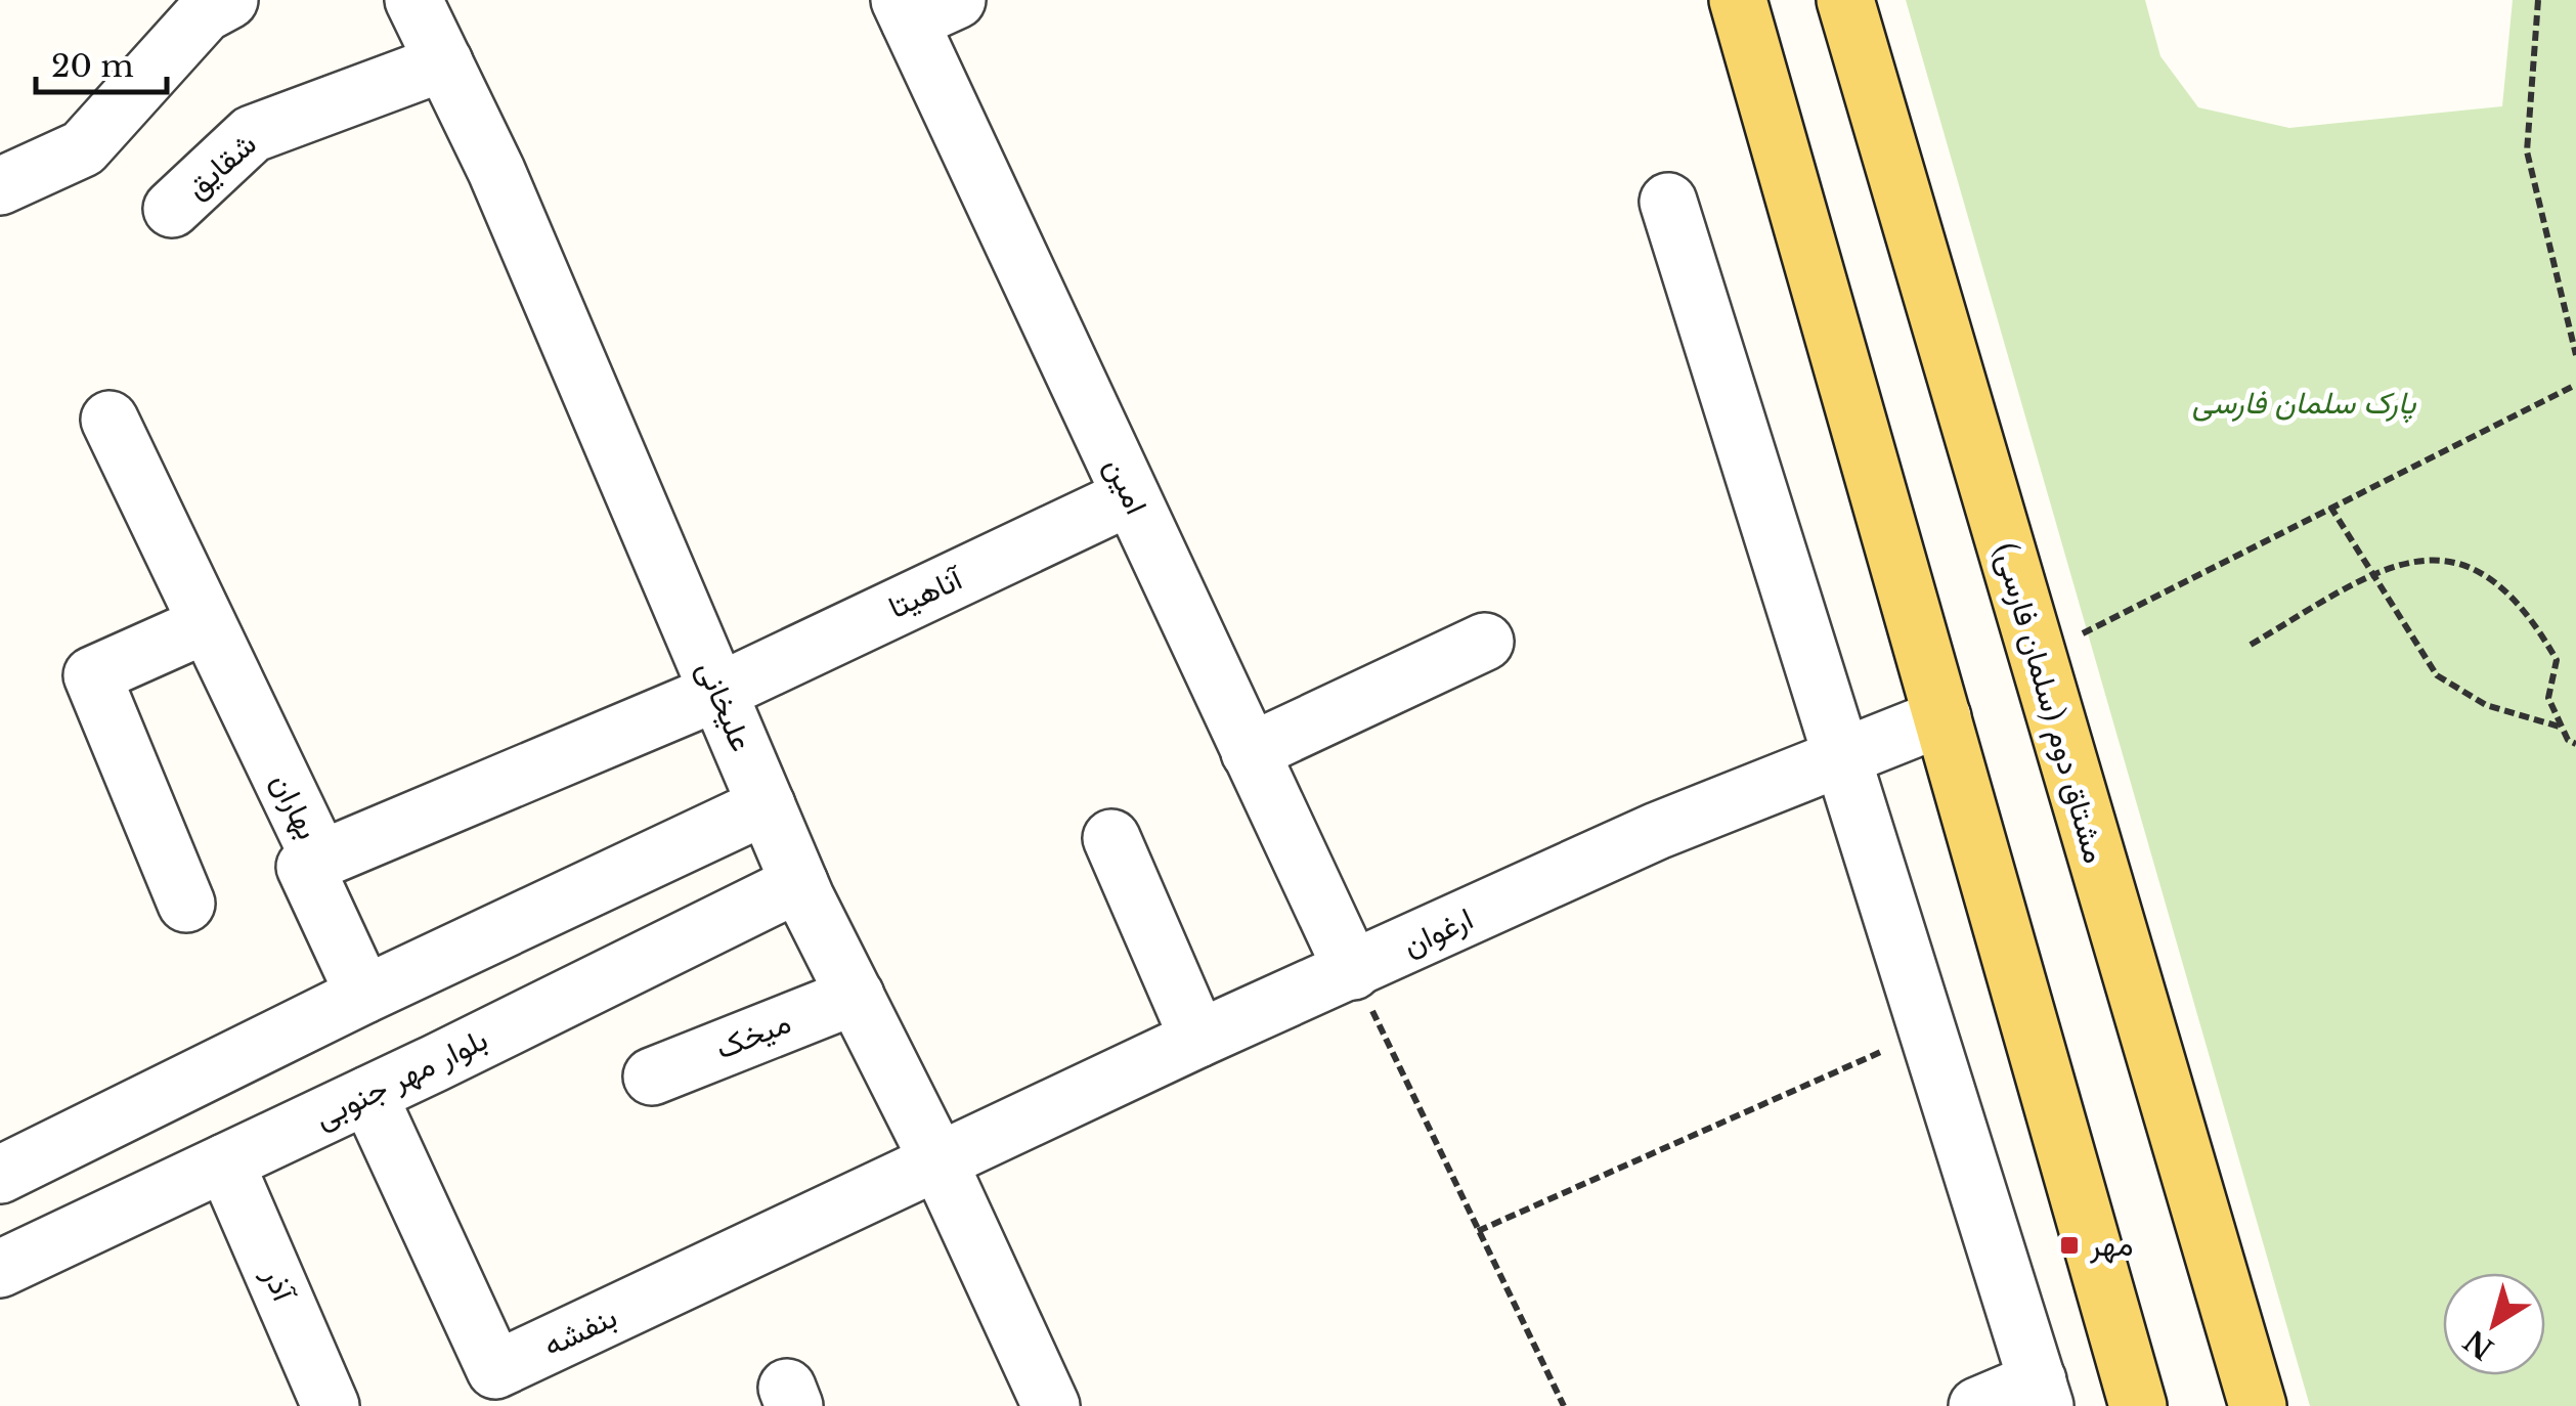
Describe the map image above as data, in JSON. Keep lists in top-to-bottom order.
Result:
{
  "streets": {
    "main road": ["مشتاق دوم (سلمان فارسی)"],
    "street": [
      "شقایق",
      "امین",
      "آناهیتا",
      "علیخانی",
      "بهاران",
      "ارغوان",
      "میخک",
      "بلوار مهر جنوبی",
      "آذر",
      "بنفشه"
    ]
  },
  "crossings": [
    ["شقایق", "علیخانی"],
    ["امین", "آناهیتا"],
    ["امین", "ارغوان"],
    ["آناهیتا", "علیخانی"],
    ["آناهیتا", "بهاران"],
    ["علیخانی", "بهاران"],
    ["علیخانی", "ارغوان"],
    ["علیخانی", "میخک"],
    ["علیخانی", "بلوار مهر جنوبی"],
    ["علیخانی", "بنفشه"],
    ["ارغوان", "بنفشه"],
    ["بلوار مهر جنوبی", "آذر"],
    ["بلوار مهر جنوبی", "بنفشه"]
  ],
  "parks": ["پارک سلمان فارسی"],
  "places": {
    "transit": ["مهر"]
  },
  "scale_bar": "20 m",
  "north": "bottom left"
}
